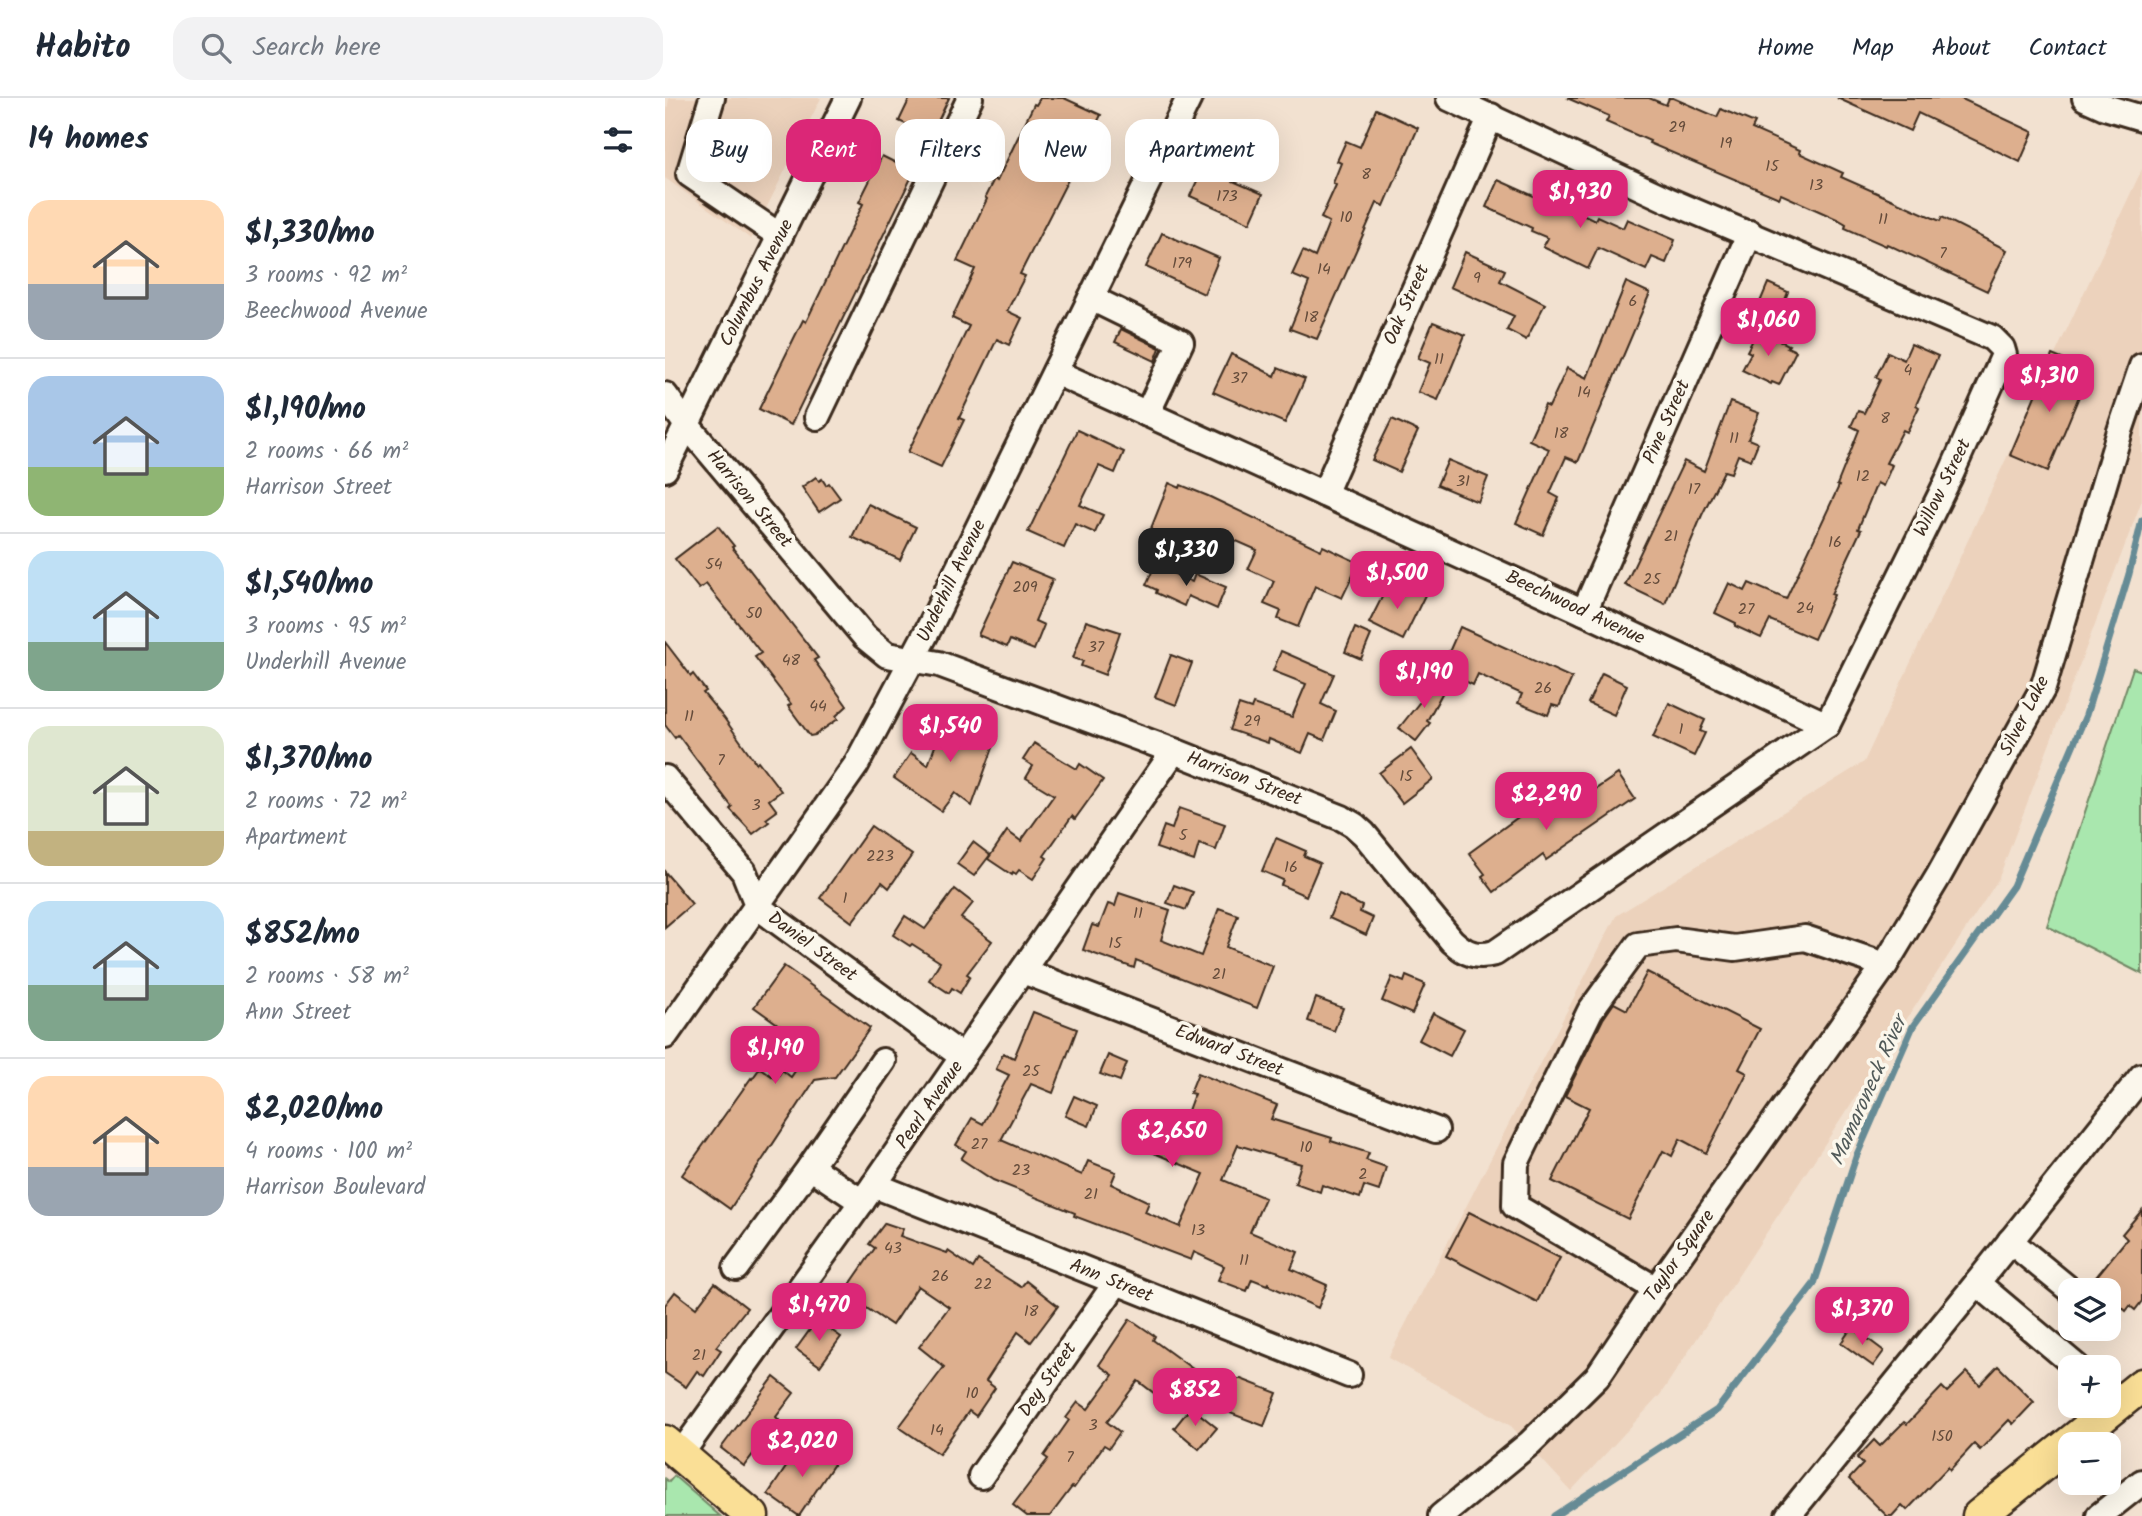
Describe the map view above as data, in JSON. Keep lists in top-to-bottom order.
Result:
{
  "streets": {
    "street": [
      "Columbus Avenue",
      "Oak Street",
      "Pine Street",
      "Willow Street",
      "Harrison Street",
      "Underhill Avenue",
      "Beechwood Avenue",
      "Silver Lake",
      "Daniel Street",
      "Edward Street",
      "Pearl Avenue",
      "Taylor Square",
      "Ann Street",
      "Dey Street"
    ]
  },
  "crossings": [
    ["Columbus Avenue", "Harrison Street"],
    ["Oak Street", "Beechwood Avenue"],
    ["Pine Street", "Willow Street"],
    ["Pine Street", "Beechwood Avenue"],
    ["Willow Street", "Harrison Street"],
    ["Willow Street", "Beechwood Avenue"],
    ["Harrison Street", "Underhill Avenue"],
    ["Harrison Street", "Beechwood Avenue"],
    ["Harrison Street", "Pearl Avenue"],
    ["Underhill Avenue", "Beechwood Avenue"],
    ["Underhill Avenue", "Daniel Street"],
    ["Silver Lake", "Taylor Square"],
    ["Daniel Street", "Pearl Avenue"],
    ["Edward Street", "Pearl Avenue"],
    ["Pearl Avenue", "Ann Street"],
    ["Ann Street", "Dey Street"]
  ],
  "water": ["Mamaroneck River"],
  "house_numbers": [
    "29",
    "19",
    "15",
    "8",
    "13",
    "173",
    "10",
    "11",
    "7",
    "179",
    "14",
    "9",
    "6",
    "18",
    "11",
    "4",
    "37",
    "14",
    "8",
    "18",
    "11",
    "12",
    "31",
    "17",
    "21",
    "16",
    "54",
    "25",
    "209",
    "24",
    "27",
    "50",
    "37",
    "48",
    "26",
    "44",
    "11",
    "29",
    "1",
    "7",
    "15",
    "3",
    "5",
    "223",
    "16",
    "1",
    "11",
    "15",
    "21",
    "25",
    "27",
    "10",
    "23",
    "2",
    "21",
    "13",
    "43",
    "11",
    "26",
    "22",
    "18",
    "21",
    "10",
    "3",
    "14",
    "150",
    "7"
  ],
  "page": {
    "header": "Habito",
    "search": "Search here",
    "nav": [
      "Home",
      "Map",
      "About",
      "Contact"
    ],
    "heading": "14 homes",
    "chip": [
      "Buy",
      "Rent",
      "Filters",
      "New",
      "Apartment"
    ],
    "price": [
      "$1,930",
      "$1,060",
      "$1,310",
      "$1,330",
      "$1,500",
      "$1,190",
      "$1,540",
      "$2,290",
      "$1,190",
      "$2,650",
      "$1,470",
      "$1,370",
      "$852",
      "$2,020"
    ],
    "list": [
      {
        "name": "$1,330/mo",
        "note": "3 rooms · 92 m² · Beechwood Avenue"
      },
      {
        "name": "$1,190/mo",
        "note": "2 rooms · 66 m² · Harrison Street"
      },
      {
        "name": "$1,540/mo",
        "note": "3 rooms · 95 m² · Underhill Avenue"
      },
      {
        "name": "$1,370/mo",
        "note": "2 rooms · 72 m² · Apartment"
      },
      {
        "name": "$852/mo",
        "note": "2 rooms · 58 m² · Ann Street"
      },
      {
        "name": "$2,020/mo",
        "note": "4 rooms · 100 m² · Harrison Boulevard"
      }
    ],
    "map_buttons": ["+", "−"]
  }
}
